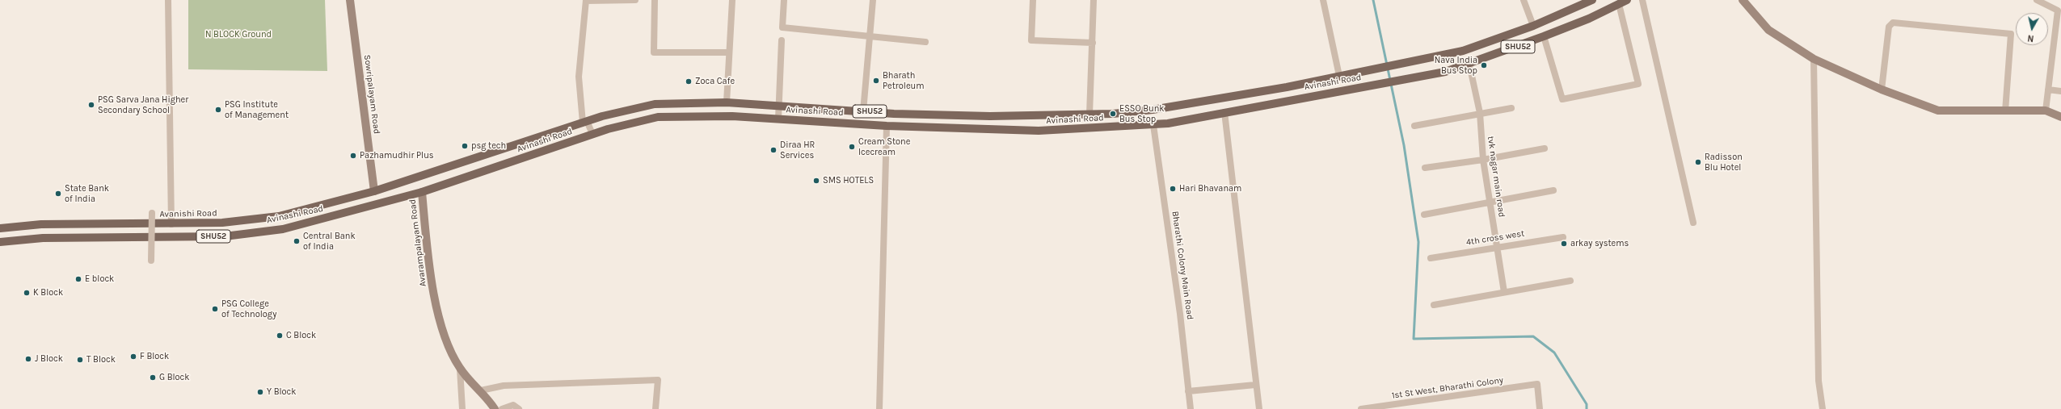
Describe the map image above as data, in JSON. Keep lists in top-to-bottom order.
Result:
{
  "streets": {
    "main road": ["SHU52", "Avinashi Road", "Avanishi Road"],
    "street": [
      "Sowripalayam Road",
      "tvk nagar main road",
      "4th cross west",
      "Avarampalayam Road",
      "Bharathi Colony Main Road",
      "1st St West, Bharathi Colony"
    ]
  },
  "crossings": [
    ["Avinashi Road", "Sowripalayam Road"],
    ["Avinashi Road", "tvk nagar main road"],
    ["Avinashi Road", "Avanishi Road"],
    ["Avinashi Road", "Avarampalayam Road"],
    ["Avinashi Road", "Bharathi Colony Main Road"],
    ["Sowripalayam Road", "Avanishi Road"],
    ["tvk nagar main road", "4th cross west"]
  ],
  "parks": ["N BLOCK Ground"],
  "places": [
    "Nava India Bus Stop",
    "Bharath Petroleum",
    "Zoca Cafe",
    "PSG Sarva Jana Higher Secondary School",
    "PSG Institute of Management",
    "ESSO Bunk Bus Stop",
    "psg tech",
    "Cream Stone Icecream",
    "Diraa HR Services",
    "Pazhamudhir Plus",
    "Radisson Blu Hotel",
    "SMS HOTELS",
    "Hari Bhavanam",
    "State Bank of India",
    "Central Bank of India",
    "arkay systems",
    "E block",
    "K Block",
    "PSG College of Technology",
    "C Block",
    "F Block",
    "J Block",
    "T Block",
    "G Block",
    "Y Block"
  ],
  "north": "bottom"
}
